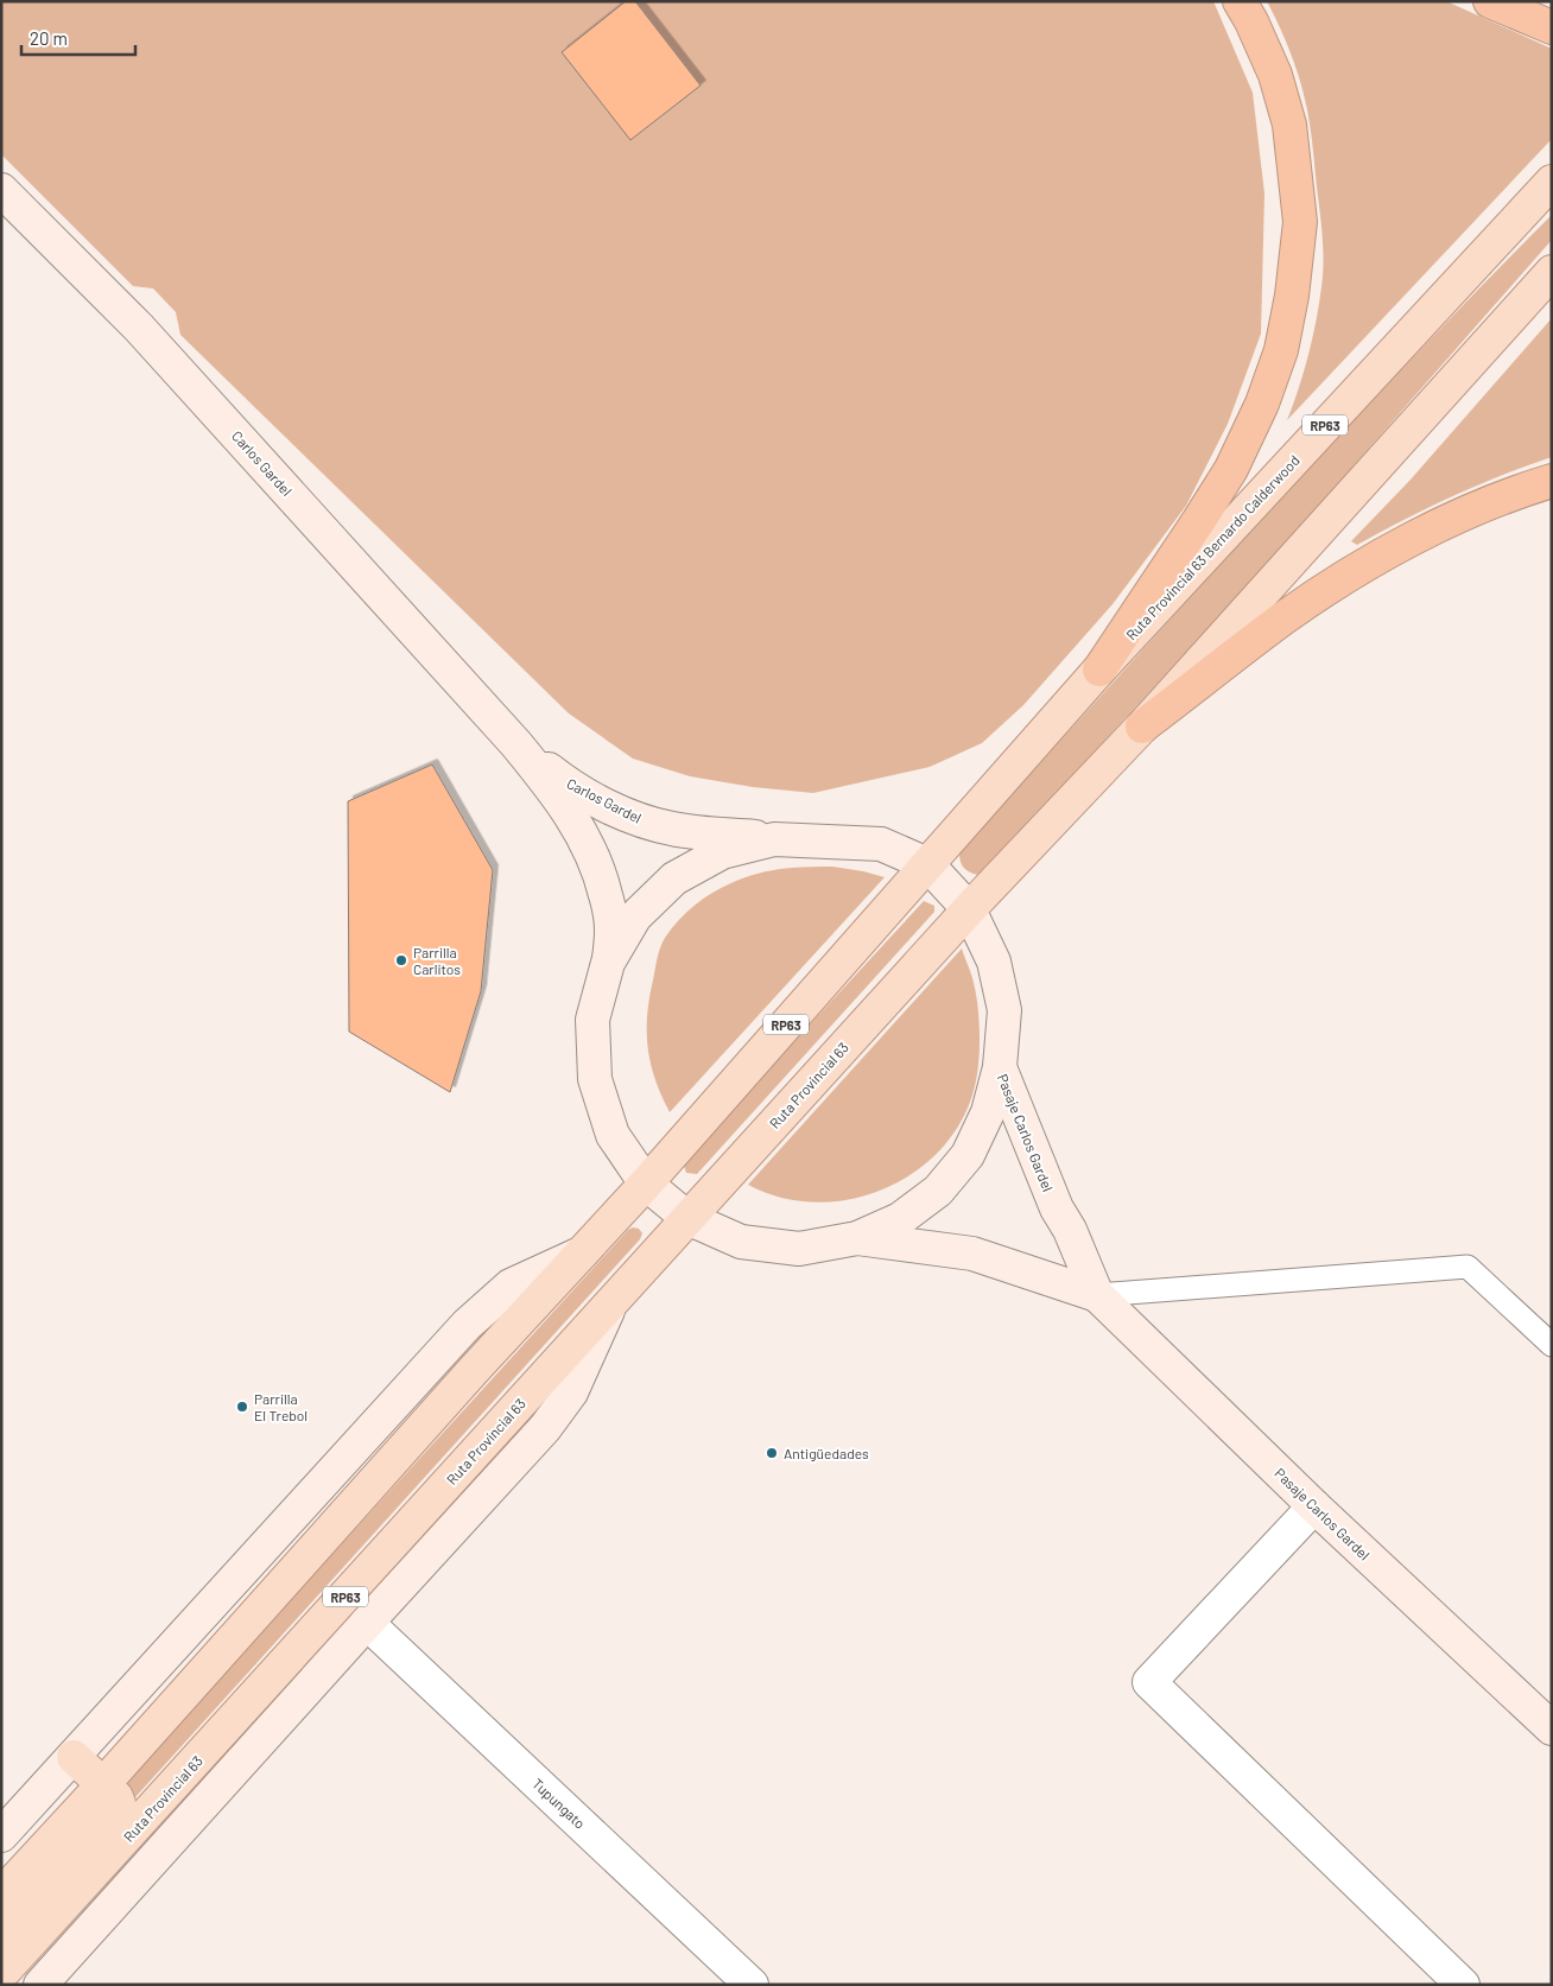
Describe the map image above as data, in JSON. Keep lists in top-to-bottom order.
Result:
{
  "streets": {
    "main road": [
      "RP63",
      "Carlos Gardel",
      "Ruta Provincial 63 Bernardo Calderwood",
      "Ruta Provincial 63",
      "Pasaje Carlos Gardel"
    ],
    "street": ["Tupungato"]
  },
  "crossings": [
    ["RP63", "Ruta Provincial 63 Bernardo Calderwood"],
    ["RP63", "Ruta Provincial 63"]
  ],
  "places": ["Parrilla Carlitos", "Parrilla El Trebol", "Antigüedades"],
  "scale_bar": "20 m"
}
